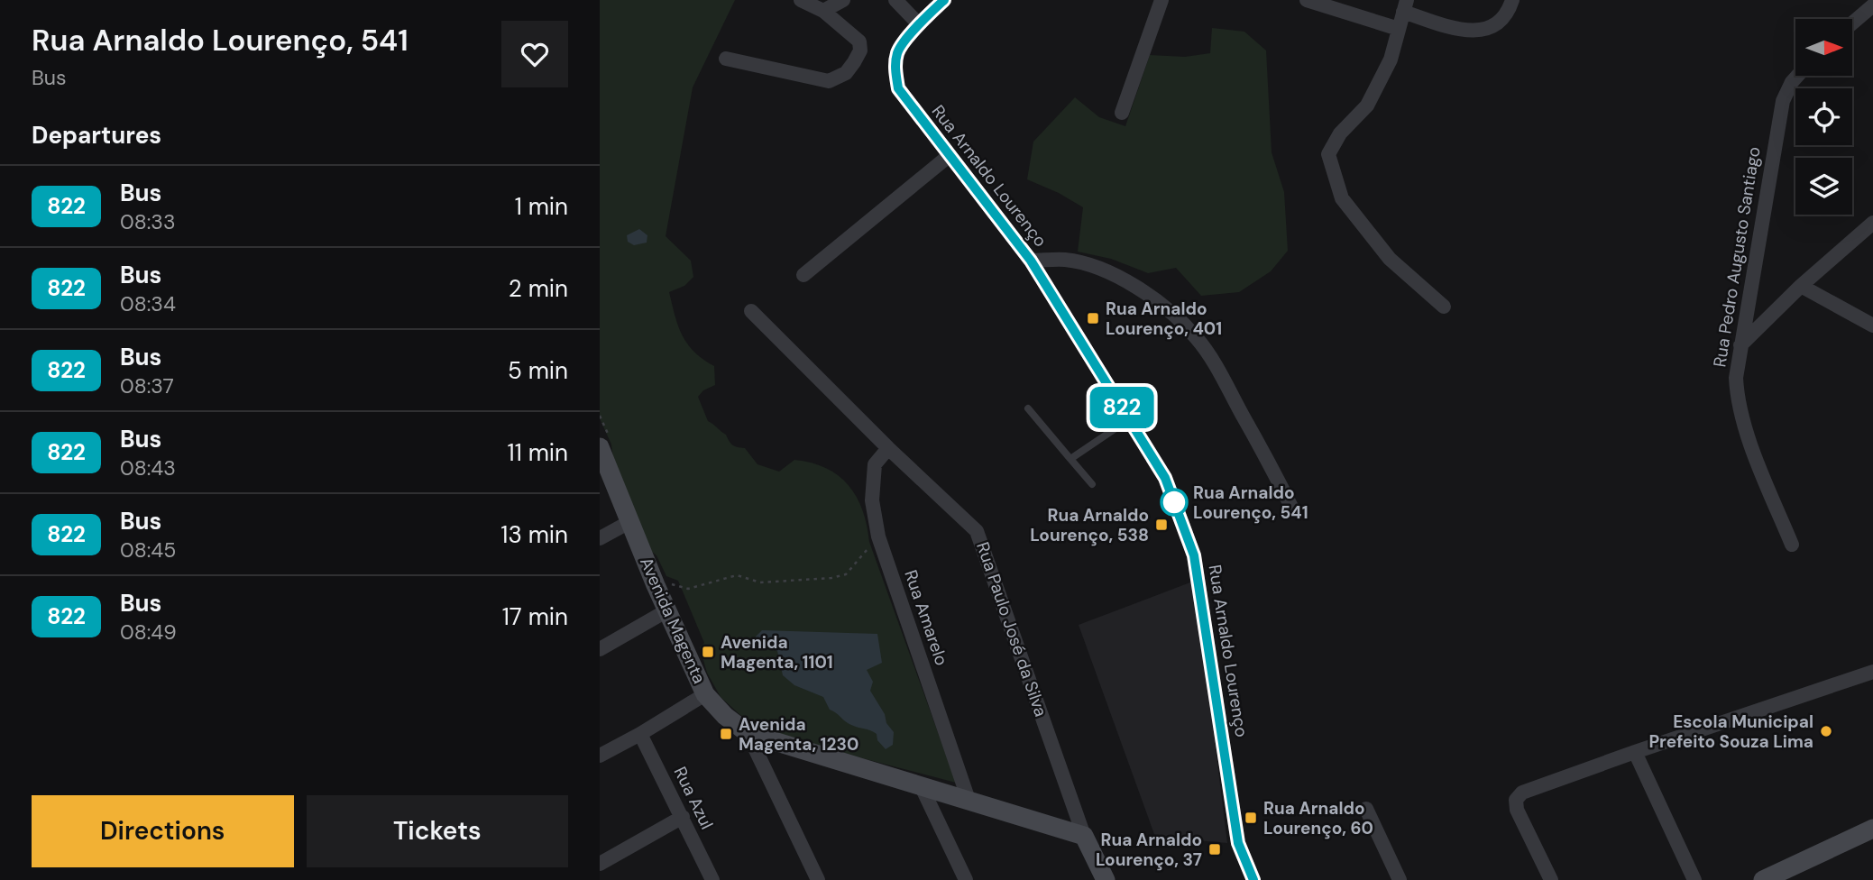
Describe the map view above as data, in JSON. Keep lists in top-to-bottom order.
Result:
{
  "streets": {
    "street": [
      "Rua Arnaldo Lourenço",
      "Rua Pedro Augusto Santiago",
      "Rua Amarelo",
      "Avenida Magenta",
      "Rua Paulo José da Silva",
      "Rua Azul"
    ]
  },
  "crossings": [
    ["Rua Amarelo", "Avenida Magenta"],
    ["Rua Amarelo", "Rua Paulo José da Silva"],
    ["Avenida Magenta", "Rua Paulo José da Silva"]
  ],
  "places": {
    "transit": [
      "Rua Arnaldo Lourenço, 401",
      "Rua Arnaldo Lourenço, 538",
      "Avenida Magenta, 1101",
      "Avenida Magenta, 1230",
      "Rua Arnaldo Lourenço, 60",
      "Rua Arnaldo Lourenço, 37"
    ],
    "other": ["Rua Arnaldo Lourenço, 541", "Escola Municipal Prefeito Souza Lima"]
  },
  "lines": ["bus line 822"],
  "north": "right",
  "page": {
    "heading": [
      ["Rua Arnaldo Lourenço, 541", "Bus"],
      "Departures"
    ],
    "on_map": "822",
    "list": [
      {
        "mark": "822",
        "name": "Bus",
        "note": "08:33",
        "value": "1 min"
      },
      {
        "mark": "822",
        "name": "Bus",
        "note": "08:34",
        "value": "2 min"
      },
      {
        "mark": "822",
        "name": "Bus",
        "note": "08:37",
        "value": "5 min"
      },
      {
        "mark": "822",
        "name": "Bus",
        "note": "08:43",
        "value": "11 min"
      },
      {
        "mark": "822",
        "name": "Bus",
        "note": "08:45",
        "value": "13 min"
      },
      {
        "mark": "822",
        "name": "Bus",
        "note": "08:49",
        "value": "17 min"
      }
    ],
    "buttons": ["Directions", "Tickets"]
  }
}
